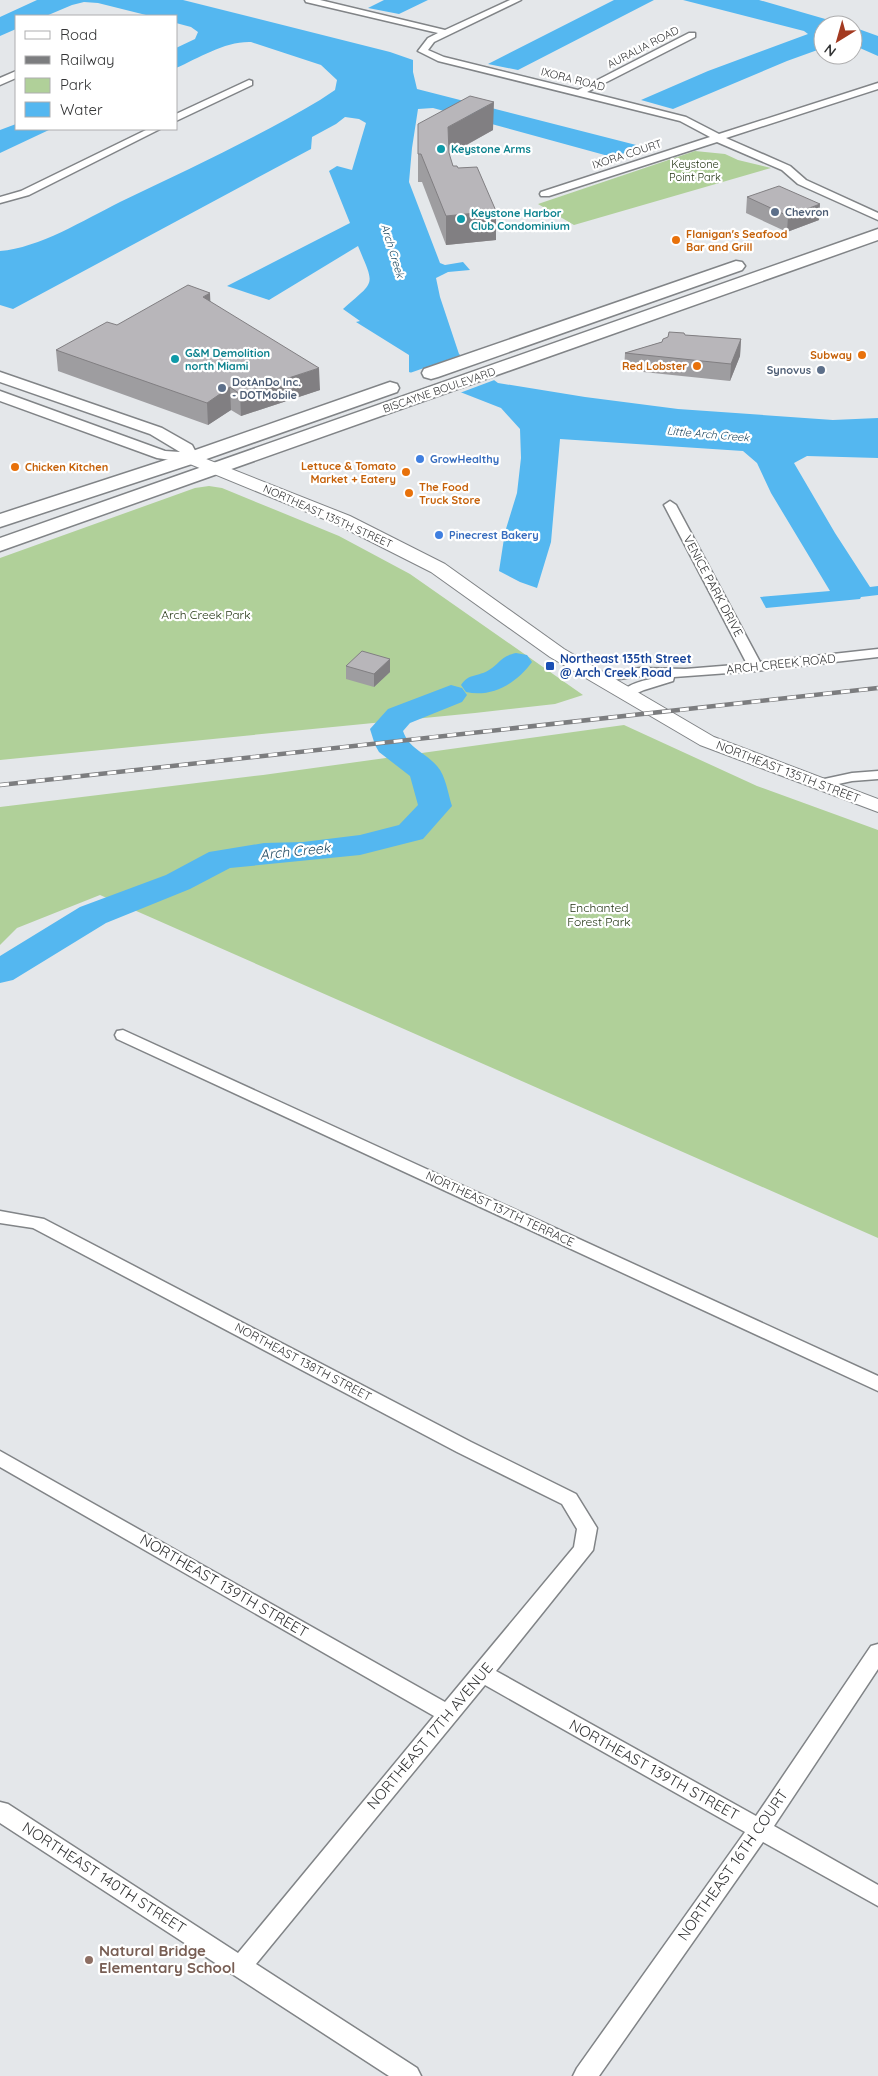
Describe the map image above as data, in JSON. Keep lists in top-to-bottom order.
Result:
{
  "streets": {
    "main road": ["BISCAYNE BOULEVARD", "NORTHEAST 135TH STREET"],
    "street": [
      "AURALIA ROAD",
      "IXORA ROAD",
      "IXORA COURT",
      "VENICE PARK DRIVE",
      "ARCH CREEK ROAD",
      "NORTHEAST 137TH TERRACE",
      "NORTHEAST 138TH STREET",
      "NORTHEAST 139TH STREET",
      "NORTHEAST 17TH AVENUE",
      "NORTHEAST 16TH COURT",
      "NORTHEAST 140TH STREET"
    ]
  },
  "crossings": [
    ["AURALIA ROAD", "IXORA ROAD"],
    ["IXORA ROAD", "IXORA COURT"],
    ["IXORA ROAD", "BISCAYNE BOULEVARD"],
    ["BISCAYNE BOULEVARD", "NORTHEAST 135TH STREET"],
    ["NORTHEAST 135TH STREET", "ARCH CREEK ROAD"],
    ["VENICE PARK DRIVE", "ARCH CREEK ROAD"],
    ["NORTHEAST 138TH STREET", "NORTHEAST 17TH AVENUE"],
    ["NORTHEAST 139TH STREET", "NORTHEAST 17TH AVENUE"],
    ["NORTHEAST 139TH STREET", "NORTHEAST 16TH COURT"],
    ["NORTHEAST 17TH AVENUE", "NORTHEAST 140TH STREET"]
  ],
  "water": ["Arch Creek", "Little Arch Creek"],
  "parks": ["Keystone Point Park", "Arch Creek Park", "Enchanted Forest Park"],
  "places": {
    "other": [
      "Keystone Arms",
      "Chevron",
      "Keystone Harbor Club Condominium",
      "Flanigan's Seafood Bar and Grill",
      "Subway",
      "G&M Demolition north Miami",
      "Red Lobster",
      "Synovus",
      "DotAnDo Inc. - DOTMobile",
      "GrowHealthy",
      "Chicken Kitchen",
      "Lettuce & Tomato Market + Eatery",
      "The Food Truck Store",
      "Pinecrest Bakery",
      "Natural Bridge Elementary School"
    ],
    "transit": ["Northeast 135th Street @ Arch Creek Road"]
  },
  "legend": [
    "Road",
    "Railway",
    "Park",
    "Water"
  ],
  "north": "bottom left"
}
